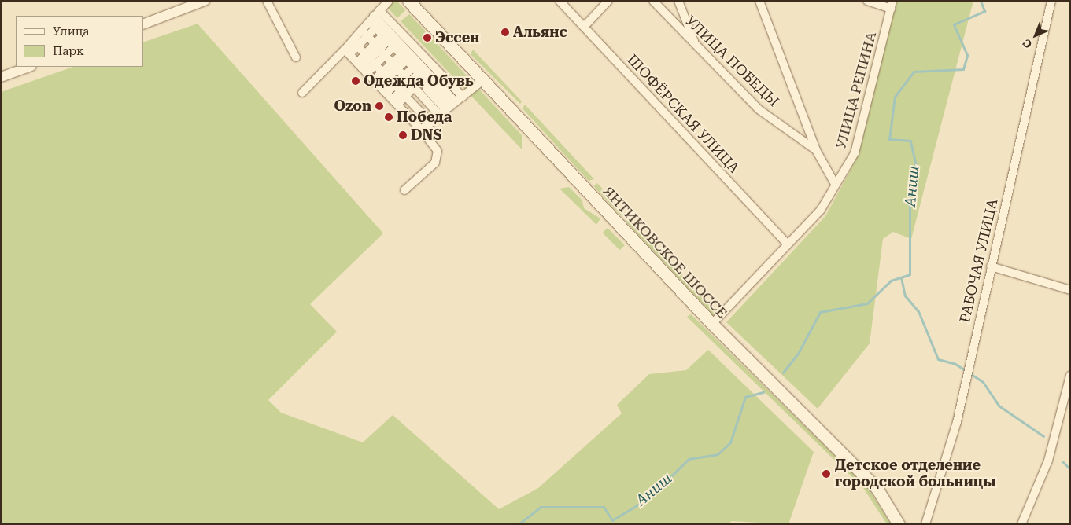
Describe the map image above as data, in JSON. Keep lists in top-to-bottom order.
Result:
{
  "streets": {
    "main road": ["ЯНТИКОВСКОЕ ШОССЕ"],
    "street": [
      "УЛИЦА ПОБЕДЫ",
      "УЛИЦА РЕПИНА",
      "ШОФЁРСКАЯ УЛИЦА",
      "РАБОЧАЯ УЛИЦА"
    ]
  },
  "crossings": [
    ["УЛИЦА РЕПИНА", "ШОФЁРСКАЯ УЛИЦА"],
    ["УЛИЦА РЕПИНА", "ЯНТИКОВСКОЕ ШОССЕ"]
  ],
  "water": ["Аниш"],
  "places": [
    "Альянс",
    "Эссен",
    "Одежда Обувь",
    "Ozon",
    "Победа",
    "DNS",
    "Детское отделение городской больницы"
  ],
  "legend": ["Улица", "Парк"],
  "north": "bottom left"
}
